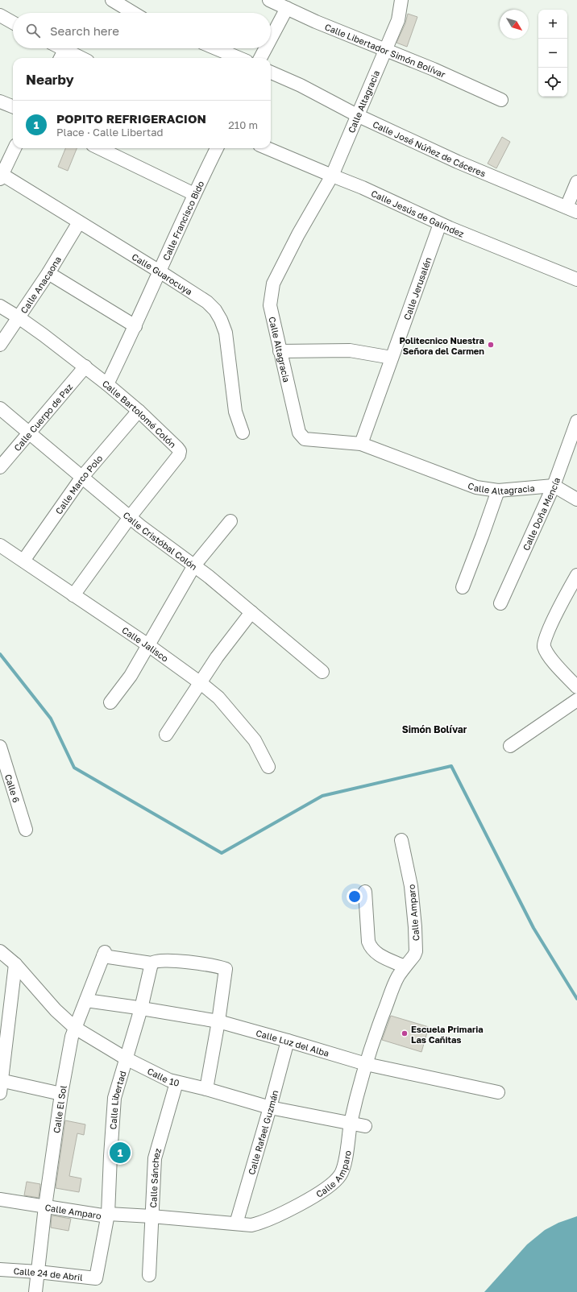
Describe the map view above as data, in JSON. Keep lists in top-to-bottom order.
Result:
{
  "streets": {
    "street": [
      "Calle Libertador Simón Bolívar",
      "Calle Altagracia",
      "Calle José Núñez de Cáceres",
      "Calle Jesús de Galíndez",
      "Calle Francisco Bido",
      "Calle Guarocuya",
      "Calle Anacaona",
      "Calle Jerusalén",
      "Calle Bartolomé Colón",
      "Calle Cuerpo de Paz",
      "Calle Marco Polo",
      "Calle Doña Mencía",
      "Calle Cristóbal Colón",
      "Calle Jalisco",
      "Calle 6",
      "Calle Amparo",
      "Calle Luz del Alba",
      "Calle 10",
      "Calle Libertad",
      "Calle El Sol",
      "Calle Rafael Guzmán",
      "Calle Sánchez",
      "Calle 24 de Abril"
    ]
  },
  "crossings": [
    ["Calle Libertador Simón Bolívar", "Calle Altagracia"],
    ["Calle Altagracia", "Calle José Núñez de Cáceres"],
    ["Calle Altagracia", "Calle Jesús de Galíndez"],
    ["Calle Altagracia", "Calle Jerusalén"],
    ["Calle Altagracia", "Calle Doña Mencía"],
    ["Calle Jesús de Galíndez", "Calle Jerusalén"],
    ["Calle Francisco Bido", "Calle Guarocuya"],
    ["Calle Francisco Bido", "Calle Bartolomé Colón"],
    ["Calle Guarocuya", "Calle Anacaona"],
    ["Calle Anacaona", "Calle Bartolomé Colón"],
    ["Calle Bartolomé Colón", "Calle Cuerpo de Paz"],
    ["Calle Bartolomé Colón", "Calle Marco Polo"],
    ["Calle Bartolomé Colón", "Calle Cristóbal Colón"],
    ["Calle Bartolomé Colón", "Calle Jalisco"],
    ["Calle Cuerpo de Paz", "Calle Cristóbal Colón"],
    ["Calle Marco Polo", "Calle Cristóbal Colón"],
    ["Calle Marco Polo", "Calle Jalisco"],
    ["Calle Amparo", "Calle Luz del Alba"],
    ["Calle Amparo", "Calle 10"],
    ["Calle Amparo", "Calle Libertad"],
    ["Calle Amparo", "Calle El Sol"],
    ["Calle Amparo", "Calle Rafael Guzmán"],
    ["Calle Amparo", "Calle Sánchez"],
    ["Calle Luz del Alba", "Calle Libertad"],
    ["Calle Luz del Alba", "Calle El Sol"],
    ["Calle Luz del Alba", "Calle Rafael Guzmán"],
    ["Calle 10", "Calle Libertad"],
    ["Calle 10", "Calle El Sol"],
    ["Calle 10", "Calle Rafael Guzmán"],
    ["Calle 10", "Calle Sánchez"],
    ["Calle Libertad", "Calle El Sol"],
    ["Calle Libertad", "Calle 24 de Abril"],
    ["Calle El Sol", "Calle 24 de Abril"]
  ],
  "districts": ["Simón Bolívar"],
  "places": ["Politecnico Nuestra Señora del Carmen", "Escuela Primaria Las Cañitas"],
  "north": "bottom right",
  "page": {
    "map_buttons": ["+", "−"],
    "search": "Search here",
    "heading": "Nearby",
    "list": [
      {
        "mark": "1",
        "name": "POPITO REFRIGERACION",
        "note": "Place · Calle Libertad",
        "value": "210 m"
      }
    ],
    "pins": "1"
  }
}
